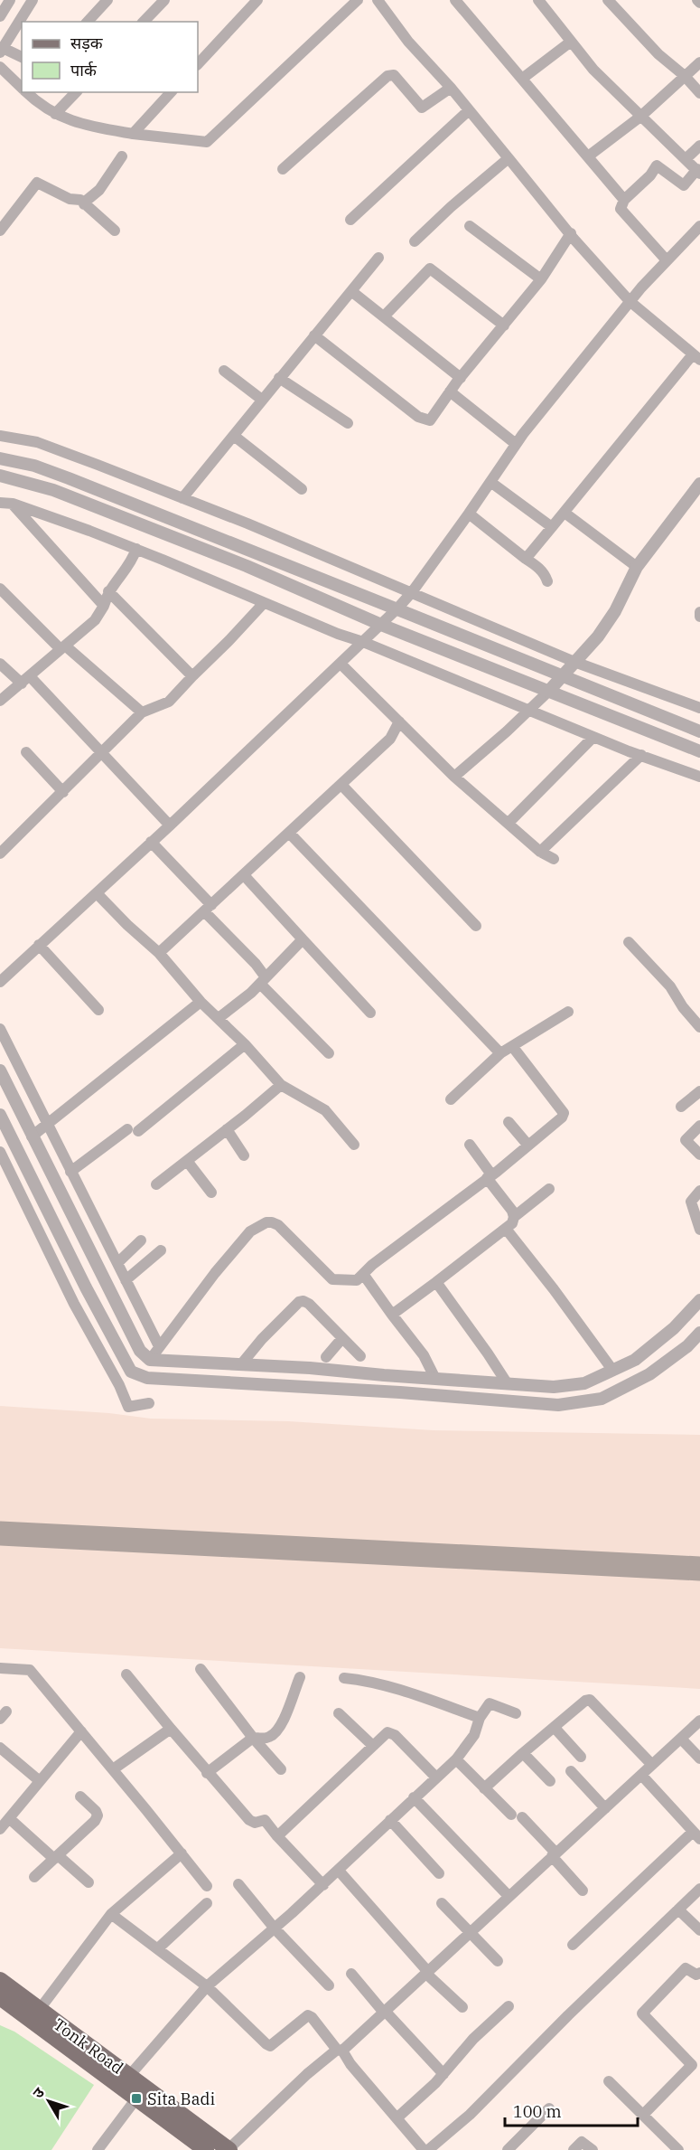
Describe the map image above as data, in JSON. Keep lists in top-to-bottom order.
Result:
{
  "streets": {
    "main road": ["Tonk Road"]
  },
  "places": {
    "transit": ["Sita Badi"]
  },
  "legend": ["सड़क", "पार्क"],
  "scale_bar": "100 m",
  "north": "top left"
}
